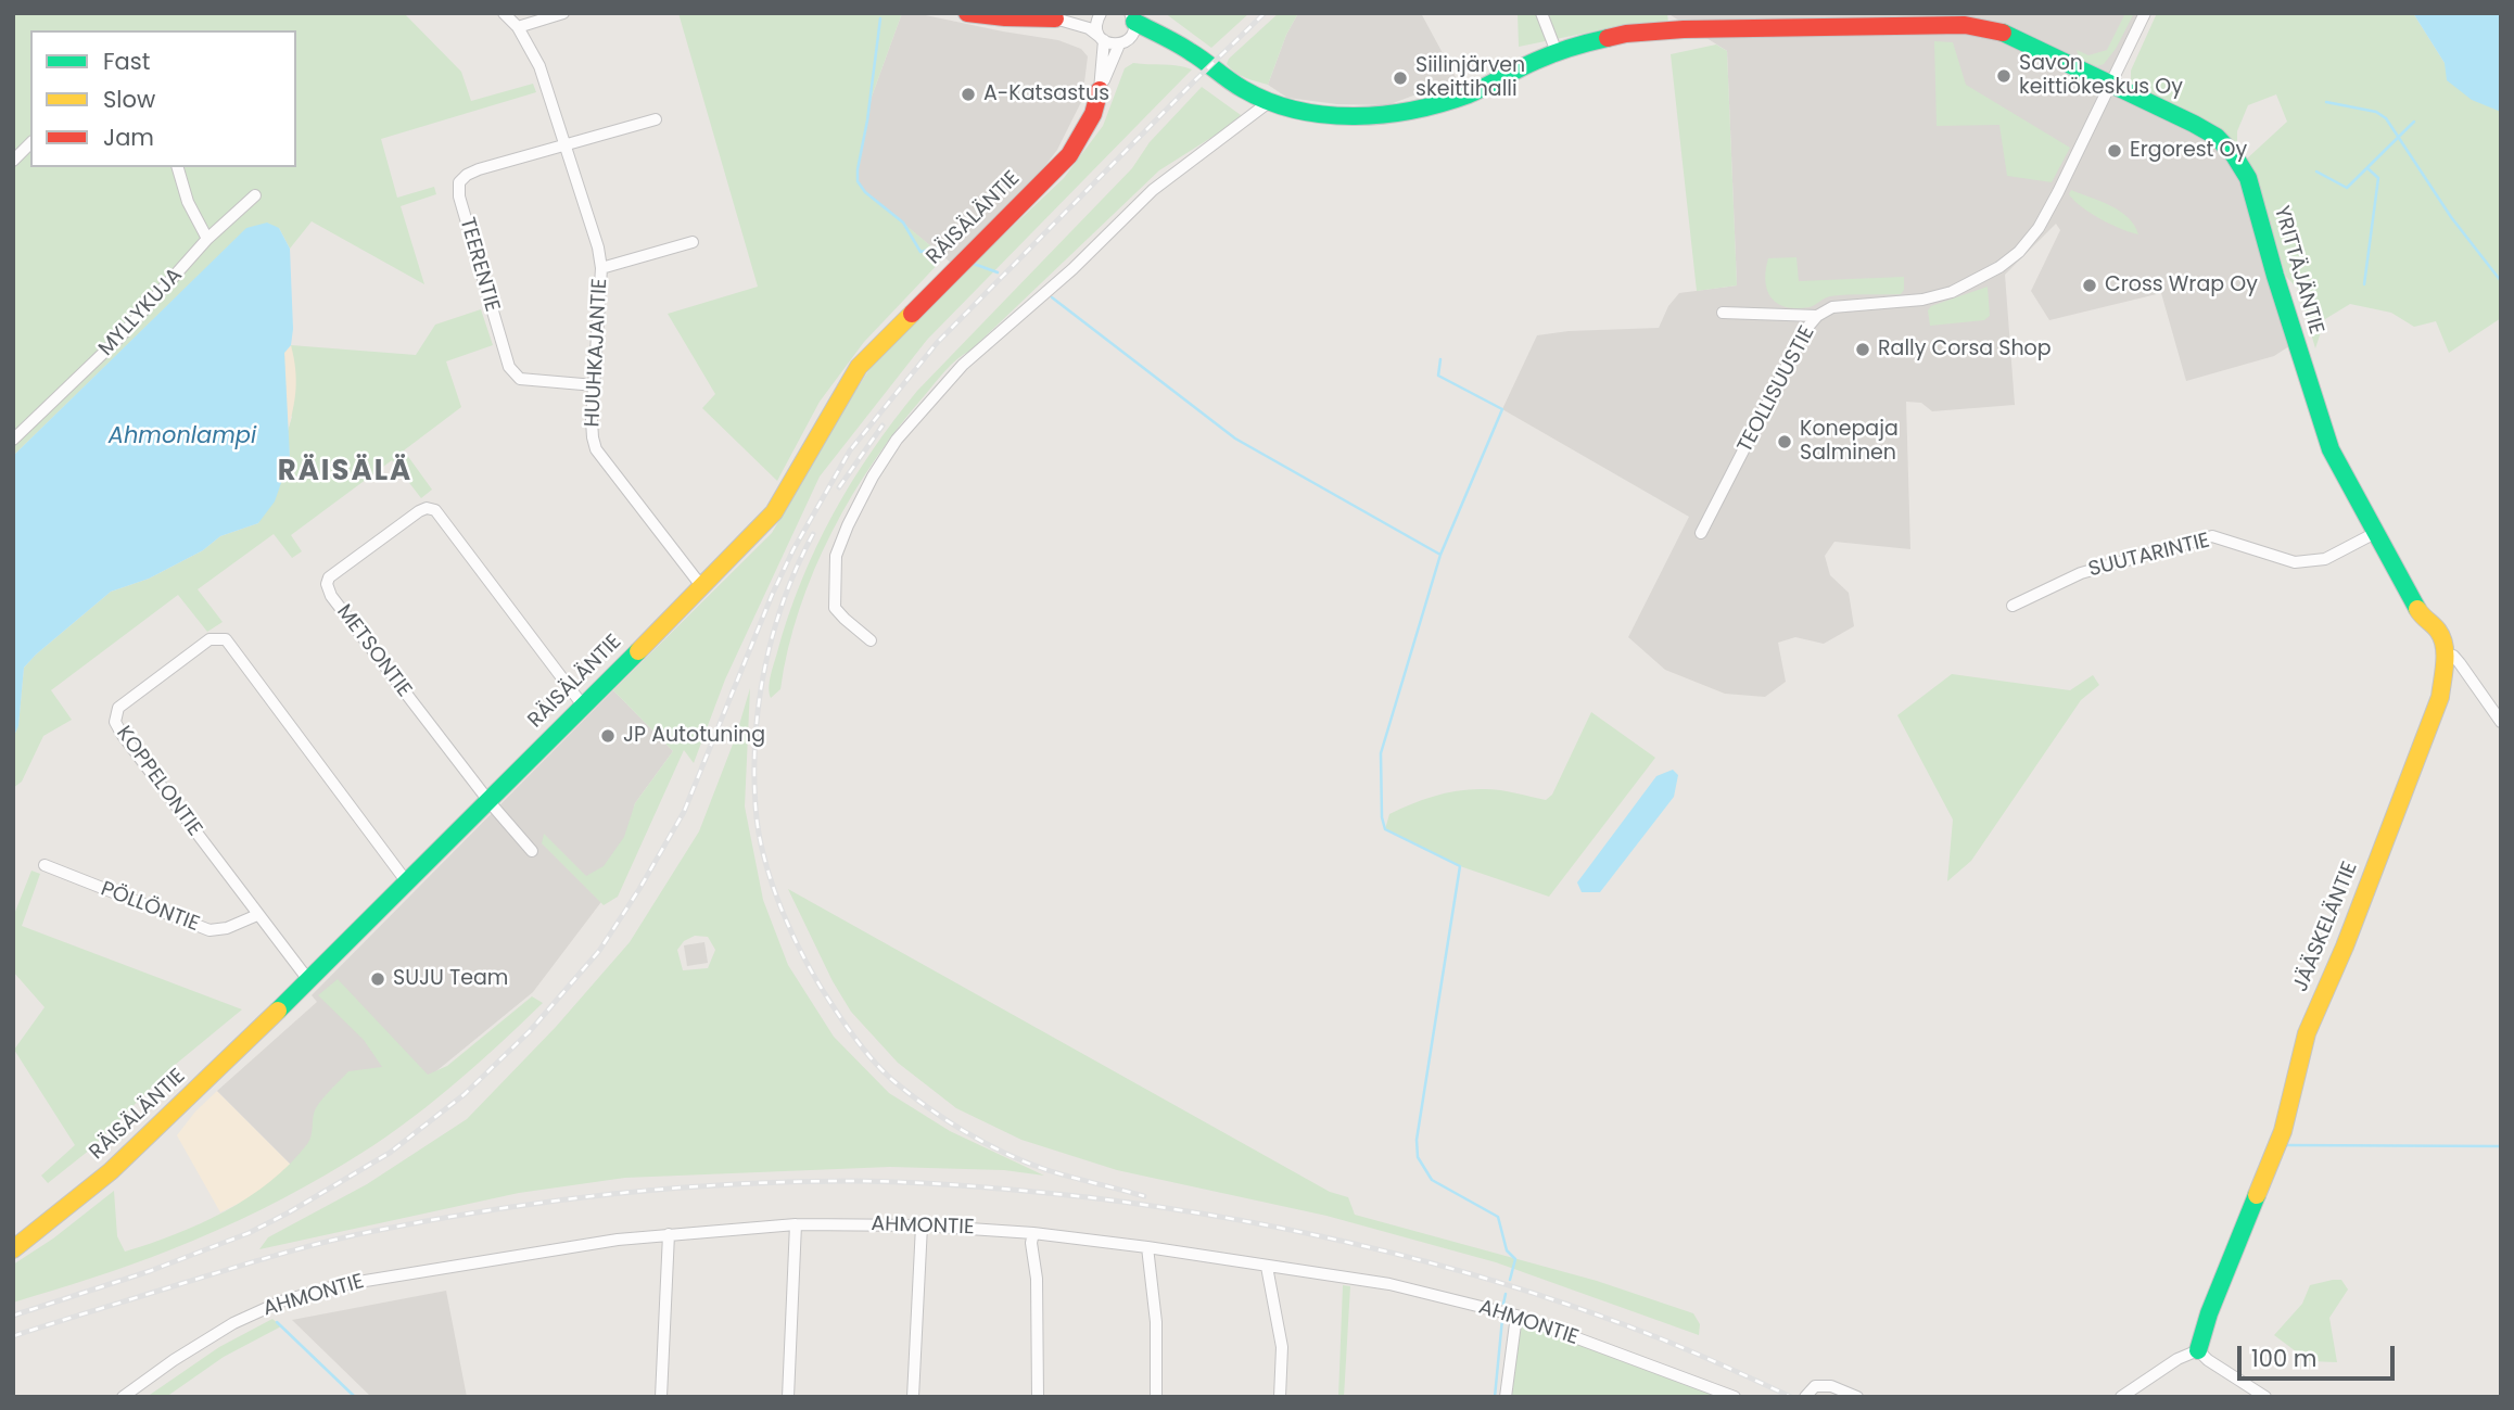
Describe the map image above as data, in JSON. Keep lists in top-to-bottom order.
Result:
{
  "streets": {
    "street": [
      "RÄISÄLÄNTIE",
      "TEERENTIE",
      "YRITTÄJÄNTIE",
      "MYLLYKUJA",
      "HUUHKAJANTIE",
      "TEOLLISUUSTIE",
      "SUUTARINTIE",
      "METSONTIE",
      "KOPPELONTIE",
      "PÖLLÖNTIE",
      "JÄÄSKELÄNTIE",
      "AHMONTIE"
    ]
  },
  "crossings": [
    ["RÄISÄLÄNTIE", "HUUHKAJANTIE"],
    ["RÄISÄLÄNTIE", "METSONTIE"],
    ["RÄISÄLÄNTIE", "KOPPELONTIE"],
    ["TEERENTIE", "HUUHKAJANTIE"],
    ["YRITTÄJÄNTIE", "TEOLLISUUSTIE"],
    ["YRITTÄJÄNTIE", "SUUTARINTIE"],
    ["KOPPELONTIE", "PÖLLÖNTIE"]
  ],
  "districts": ["RÄISÄLÄ"],
  "water": ["Ahmonlampi"],
  "places": [
    "Savon keittiökeskus Oy",
    "Siilinjärven skeittihalli",
    "A-Katsastus",
    "Ergorest Oy",
    "Cross Wrap Oy",
    "Rally Corsa Shop",
    "Konepaja Salminen",
    "JP Autotuning",
    "SUJU Team"
  ],
  "legend": ["Fast", "Slow", "Jam"],
  "scale_bar": "100 m"
}
